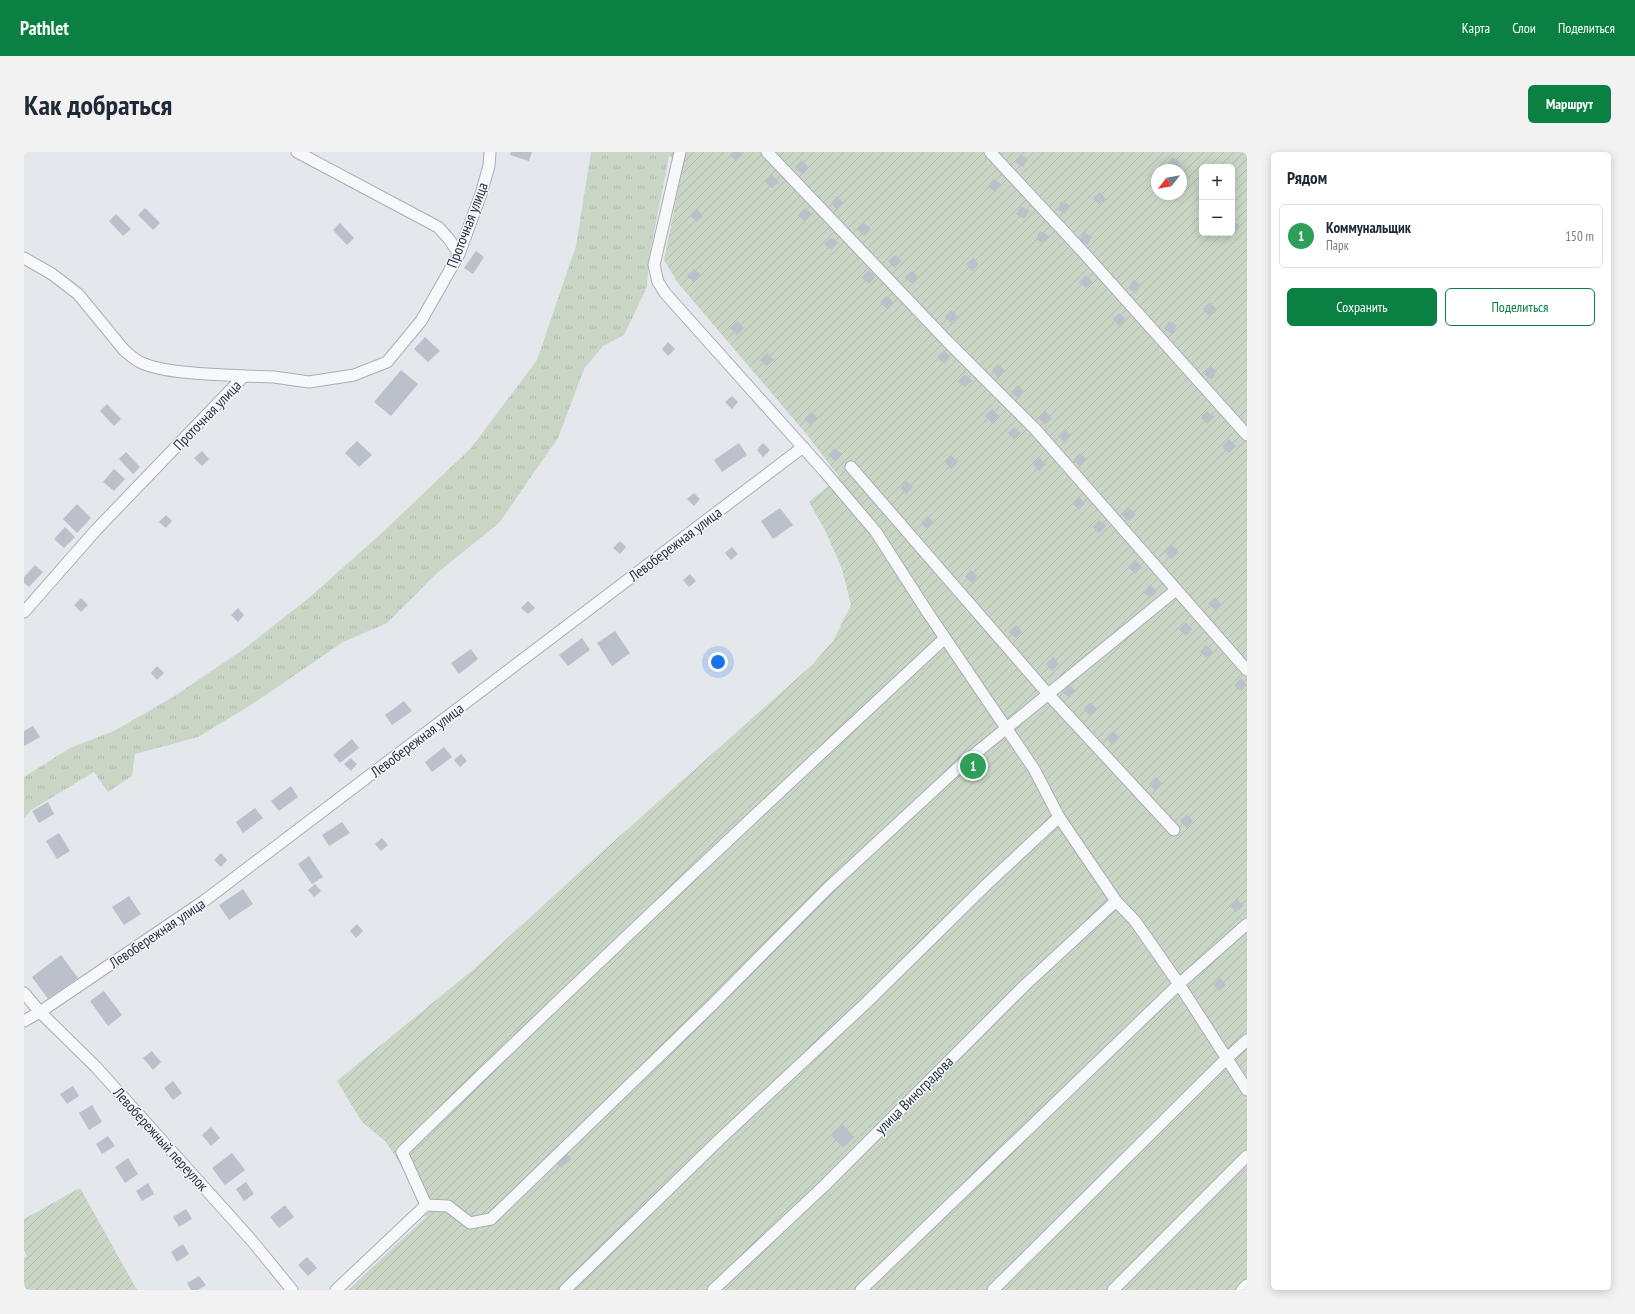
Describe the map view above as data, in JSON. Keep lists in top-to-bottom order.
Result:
{
  "streets": {
    "street": [
      "Проточная улица",
      "Левобережная улица",
      "улица Виноградова",
      "Левобережный переулок"
    ]
  },
  "crossings": [
    ["Левобережная улица", "Левобережный переулок"]
  ],
  "north": "bottom left",
  "page": {
    "header": "Pathlet",
    "nav": ["Карта", "Слои", "Поделиться"],
    "buttons": [
      "Маршрут",
      ["Сохранить", "Поделиться"]
    ],
    "title": "Как добраться",
    "heading": "Рядом",
    "map_buttons": ["+", "−"],
    "list": [
      {
        "mark": "1",
        "name": "Коммунальщик",
        "note": "Парк",
        "value": "150 m"
      }
    ],
    "pins": "1"
  }
}
